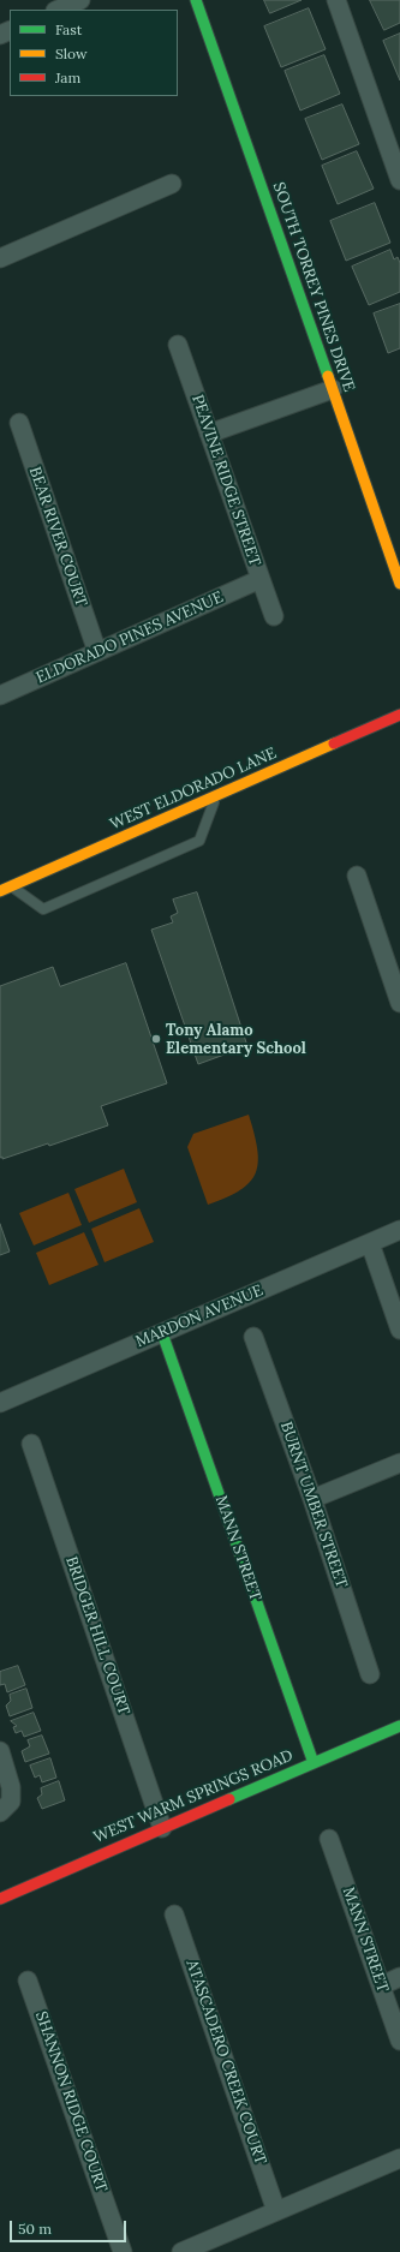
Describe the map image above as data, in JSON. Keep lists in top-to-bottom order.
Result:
{
  "streets": {
    "street": [
      "SOUTH TORREY PINES DRIVE",
      "PEAVINE RIDGE STREET",
      "BEAR RIVER COURT",
      "ELDORADO PINES AVENUE",
      "WEST ELDORADO LANE",
      "MARDON AVENUE",
      "BURNT UMBER STREET",
      "MANN STREET",
      "BRIDGER HILL COURT",
      "WEST WARM SPRINGS ROAD",
      "ATASCADERO CREEK COURT",
      "SHANNON RIDGE COURT"
    ]
  },
  "crossings": [
    ["PEAVINE RIDGE STREET", "ELDORADO PINES AVENUE"],
    ["BEAR RIVER COURT", "ELDORADO PINES AVENUE"],
    ["MARDON AVENUE", "MANN STREET"],
    ["MANN STREET", "WEST WARM SPRINGS ROAD"],
    ["BRIDGER HILL COURT", "WEST WARM SPRINGS ROAD"]
  ],
  "places": ["Tony Alamo Elementary School"],
  "legend": ["Fast", "Slow", "Jam"],
  "scale_bar": "50 m"
}
